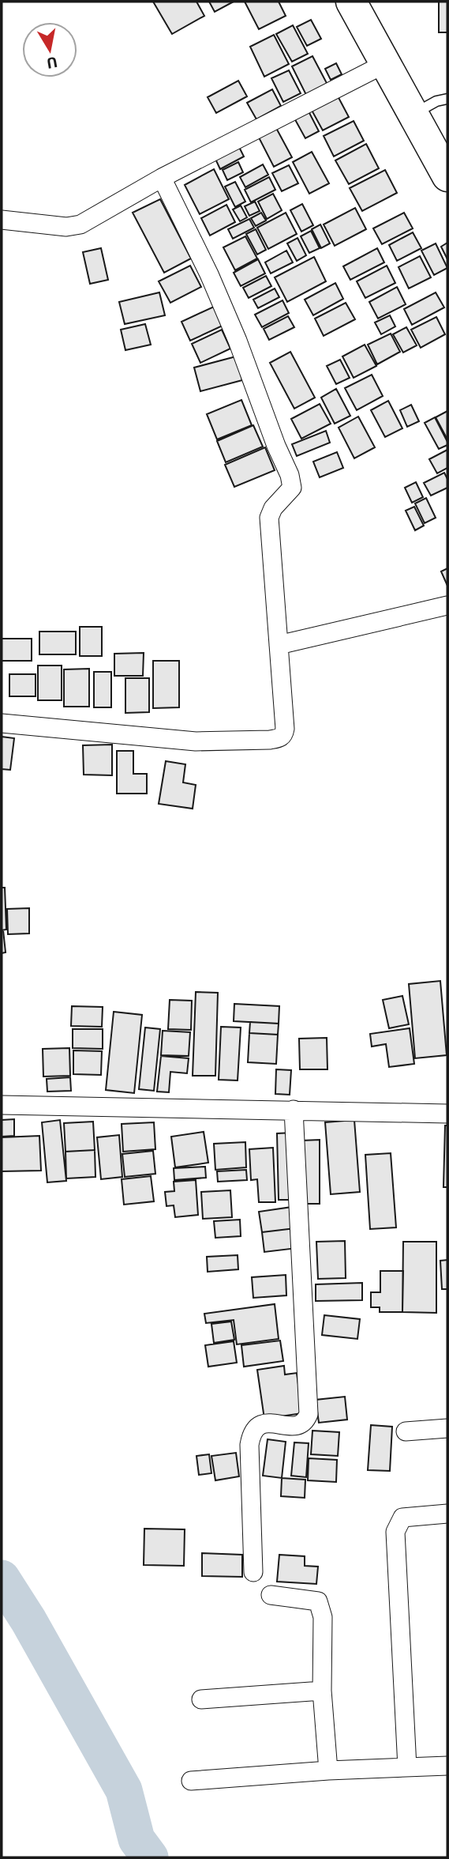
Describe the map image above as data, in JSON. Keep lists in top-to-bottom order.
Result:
{
  "north": "bottom"
}
